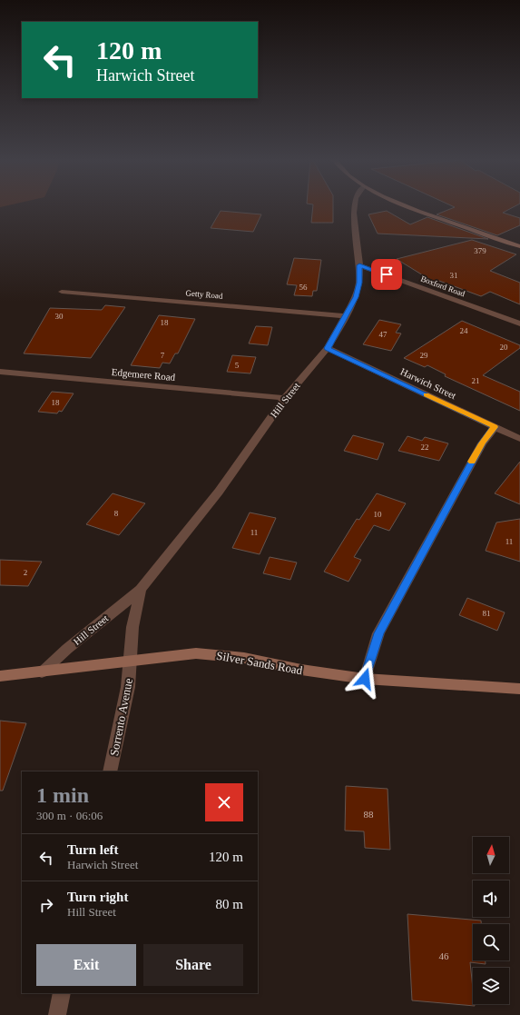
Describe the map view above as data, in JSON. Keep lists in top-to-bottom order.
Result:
{
  "streets": {
    "main road": ["Silver Sands Road"],
    "street": [
      "Boxford Road",
      "Getty Road",
      "Edgemere Road",
      "Harwich Street",
      "Hill Street",
      "Sorrento Avenue"
    ]
  },
  "crossings": [
    ["Boxford Road", "Hill Street"],
    ["Getty Road", "Hill Street"],
    ["Edgemere Road", "Hill Street"],
    ["Harwich Street", "Hill Street"],
    ["Hill Street", "Silver Sands Road"],
    ["Hill Street", "Sorrento Avenue"],
    ["Silver Sands Road", "Sorrento Avenue"]
  ],
  "house_numbers": [
    "379",
    "31",
    "56",
    "30",
    "18",
    "24",
    "47",
    "20",
    "7",
    "29",
    "5",
    "21",
    "18",
    "22",
    "8",
    "10",
    "11",
    "11",
    "2",
    "81",
    "88",
    "46"
  ],
  "north": "top",
  "page": {
    "turn": ["120 m", "Harwich Street"],
    "heading": ["1 min", "300 m · 06:06"],
    "list": [
      {
        "name": "Turn left",
        "note": "Harwich Street",
        "value": "120 m"
      },
      {
        "name": "Turn right",
        "note": "Hill Street",
        "value": "80 m"
      }
    ],
    "buttons": ["Exit", "Share"]
  }
}
